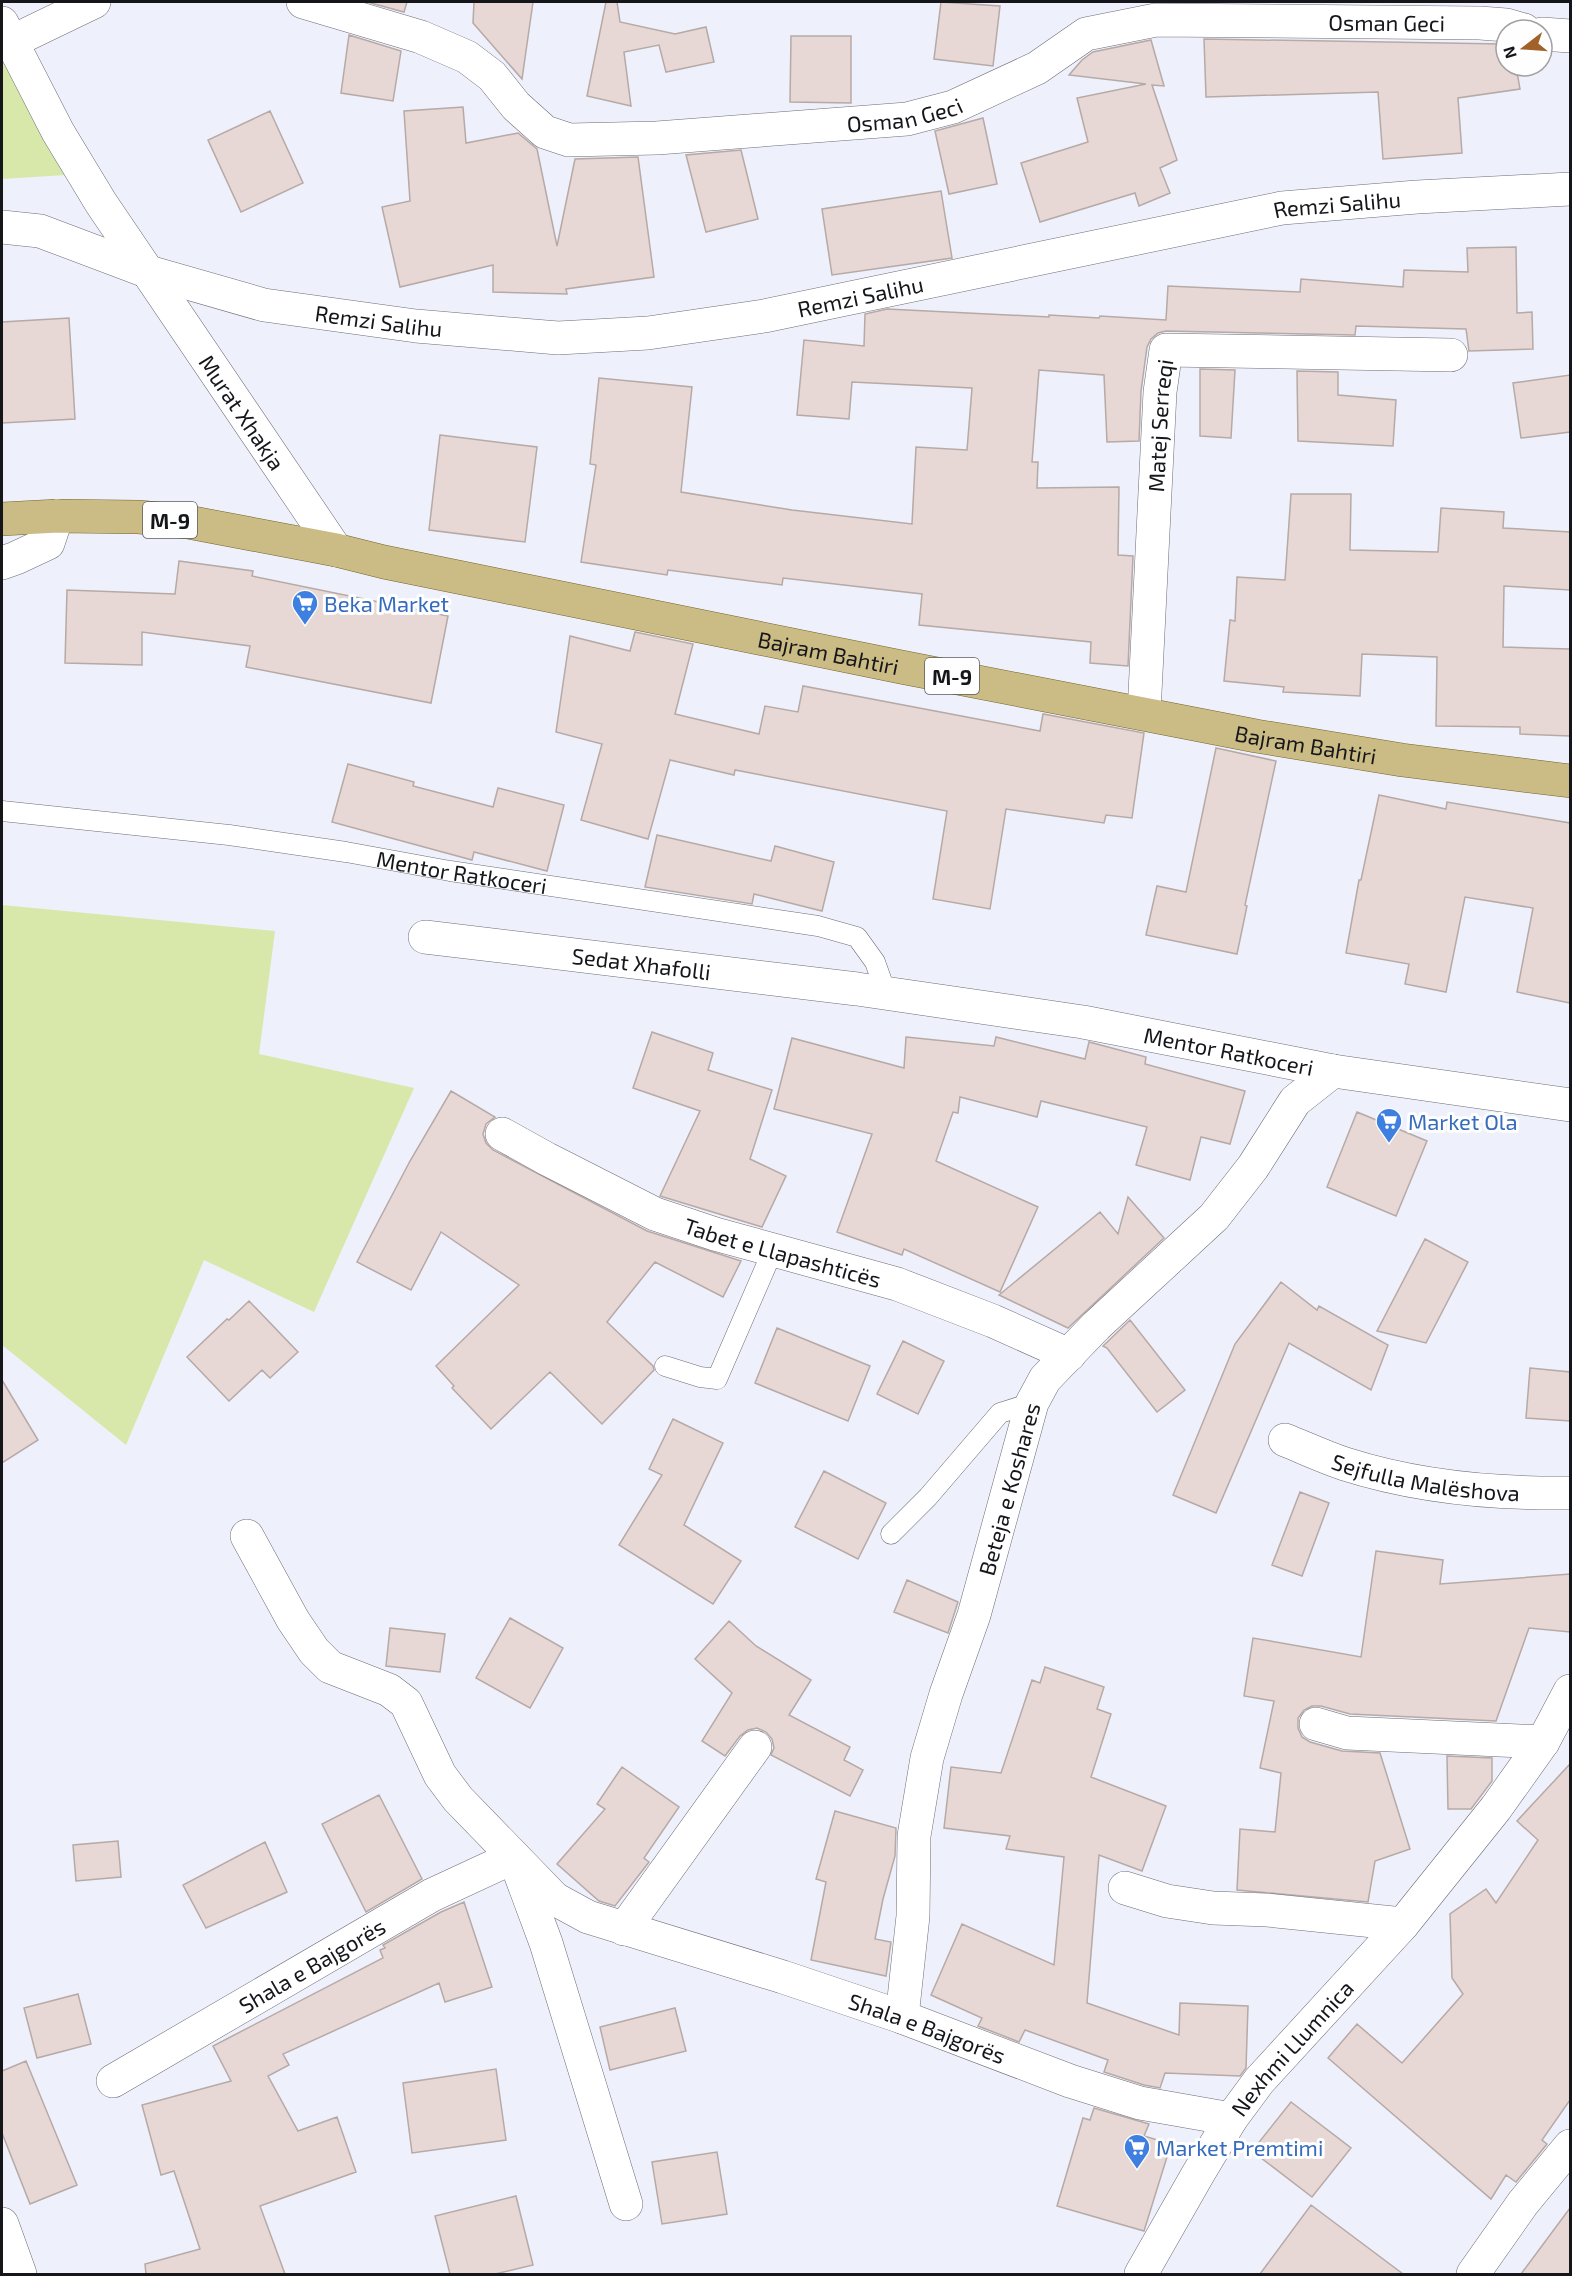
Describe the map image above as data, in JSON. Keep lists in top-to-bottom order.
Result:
{
  "streets": {
    "main road": ["M-9", "Bajram Bahtiri"],
    "street": [
      "Osman Geci",
      "Remzi Salihu",
      "Murat Xhakja",
      "Matej Serreqi",
      "Mentor Ratkoceri",
      "Sedat Xhafolli",
      "Tabet e Llapashticës",
      "Sejfulla Malëshova",
      "Beteja e Koshares",
      "Shala e Bajgorës",
      "Nexhmi Llumnica"
    ]
  },
  "crossings": [
    ["Remzi Salihu", "Murat Xhakja"],
    ["Murat Xhakja", "M-9"],
    ["Murat Xhakja", "Bajram Bahtiri"],
    ["Matej Serreqi", "Bajram Bahtiri"],
    ["M-9", "Bajram Bahtiri"],
    ["Mentor Ratkoceri", "Sedat Xhafolli"],
    ["Mentor Ratkoceri", "Beteja e Koshares"],
    ["Tabet e Llapashticës", "Beteja e Koshares"],
    ["Beteja e Koshares", "Shala e Bajgorës"],
    ["Shala e Bajgorës", "Nexhmi Llumnica"]
  ],
  "places": {
    "supermarket": ["Beka Market", "Market Ola", "Market Premtimi"]
  },
  "north": "left"
}
